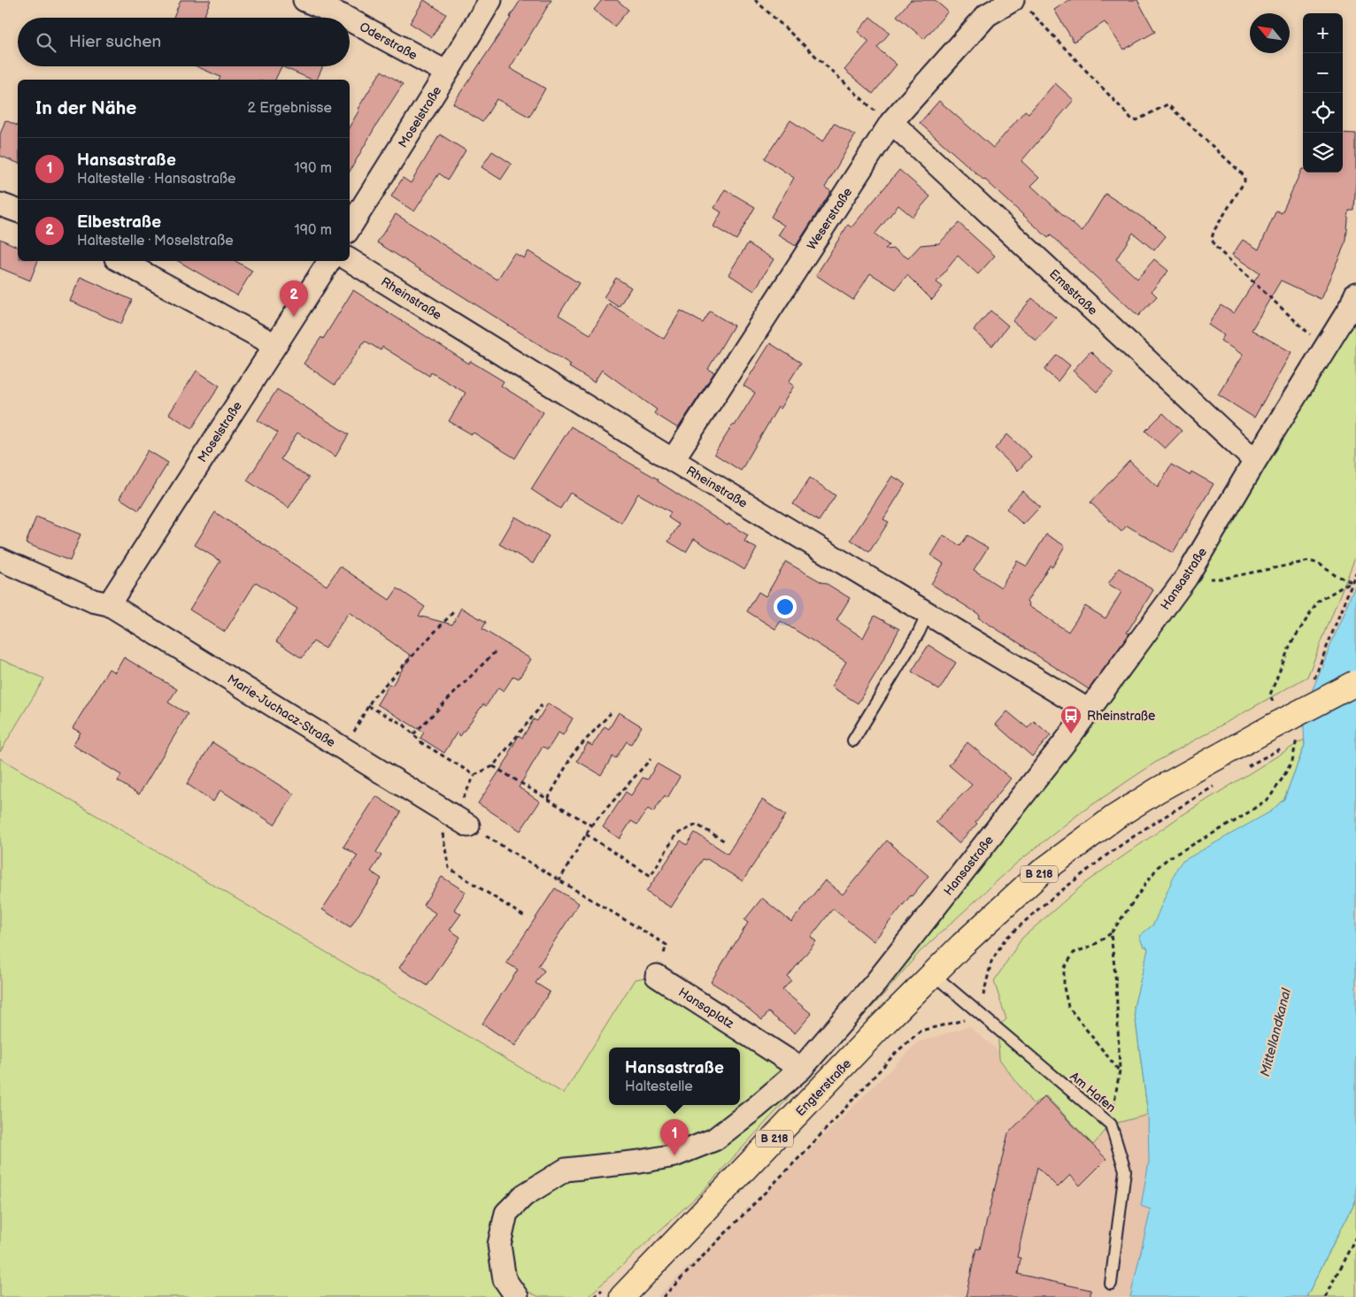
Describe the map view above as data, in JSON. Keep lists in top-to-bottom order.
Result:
{
  "streets": {
    "main road": ["B 218", "Engterstraße"],
    "street": [
      "Oderstraße",
      "Moselstraße",
      "Weserstraße",
      "Emsstraße",
      "Rheinstraße",
      "Hansastraße",
      "Marie-Juchacz-Straße",
      "Hansaplatz"
    ],
    "lane": ["Am Hafen"]
  },
  "crossings": [
    ["Oderstraße", "Moselstraße"],
    ["Moselstraße", "Marie-Juchacz-Straße"],
    ["Weserstraße", "Emsstraße"],
    ["Weserstraße", "Rheinstraße"],
    ["Emsstraße", "Hansastraße"],
    ["Rheinstraße", "Hansastraße"],
    ["Hansastraße", "Hansaplatz"],
    ["B 218", "Engterstraße"],
    ["B 218", "Am Hafen"],
    ["Engterstraße", "Am Hafen"]
  ],
  "water": ["Mittellandkanal"],
  "places": {
    "bus stop": ["Rheinstraße"]
  },
  "north": "top left",
  "page": {
    "map_buttons": ["+", "−"],
    "search": "Hier suchen",
    "heading": ["In der Nähe", "2 Ergebnisse"],
    "list": [
      {
        "mark": "1",
        "name": "Hansastraße",
        "note": "Haltestelle · Hansastraße",
        "value": "190 m"
      },
      {
        "mark": "2",
        "name": "Elbestraße",
        "note": "Haltestelle · Moselstraße",
        "value": "190 m"
      }
    ],
    "pins": ["2", "1"],
    "popup": ["Hansastraße", "Haltestelle"]
  }
}
